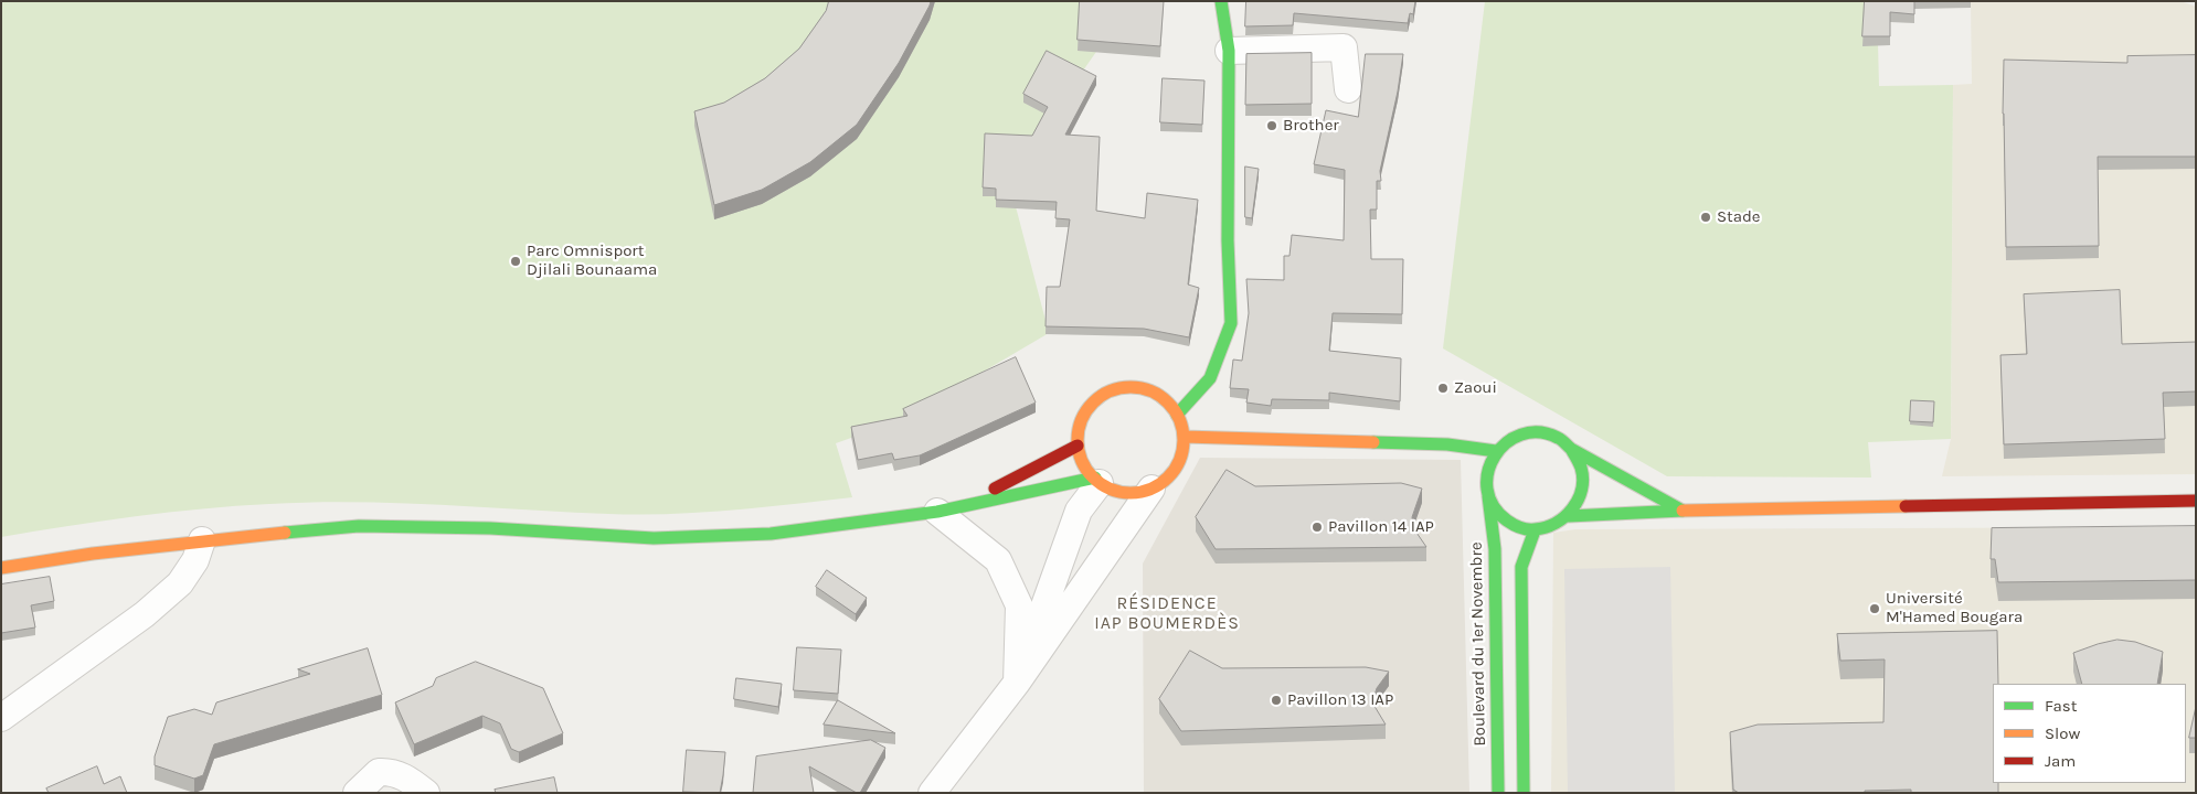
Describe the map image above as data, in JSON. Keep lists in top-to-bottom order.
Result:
{
  "streets": {
    "street": ["Boulevard du 1er Novembre"]
  },
  "districts": ["RÉSIDENCE IAP BOUMERDÈS"],
  "places": [
    "Brother",
    "Stade",
    "Parc Omnisport Djilali Bounaama",
    "Zaoui",
    "Pavillon 14 IAP",
    "Université M'Hamed Bougara",
    "Pavillon 13 IAP"
  ],
  "legend": ["Fast", "Slow", "Jam"]
}
